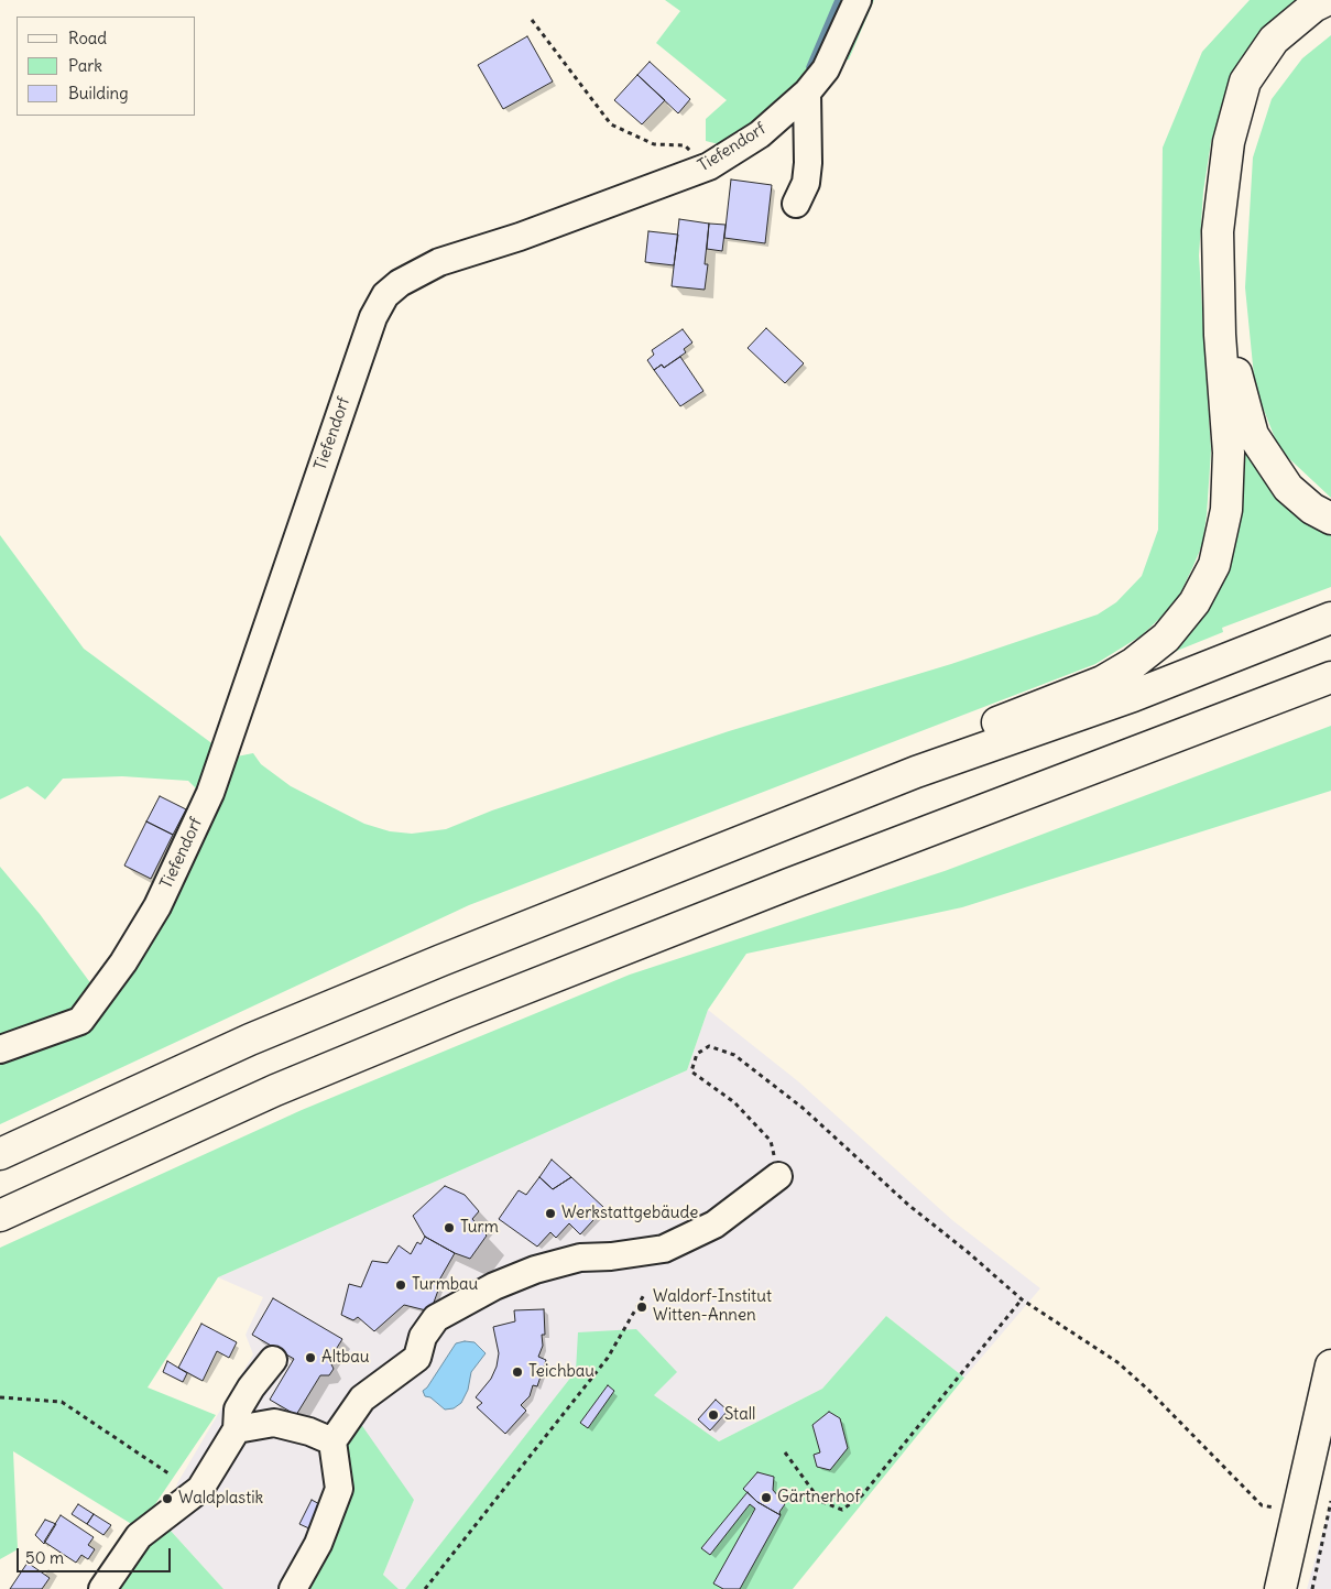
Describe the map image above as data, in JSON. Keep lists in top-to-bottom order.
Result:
{
  "streets": {
    "street": ["Tiefendorf"]
  },
  "places": [
    "Werkstattgebäude",
    "Turm",
    "Turmbau",
    "Waldorf-Institut Witten-Annen",
    "Altbau",
    "Teichbau",
    "Stall",
    "Gärtnerhof",
    "Waldplastik"
  ],
  "legend": ["Road", "Park", "Building"],
  "scale_bar": "50 m"
}
